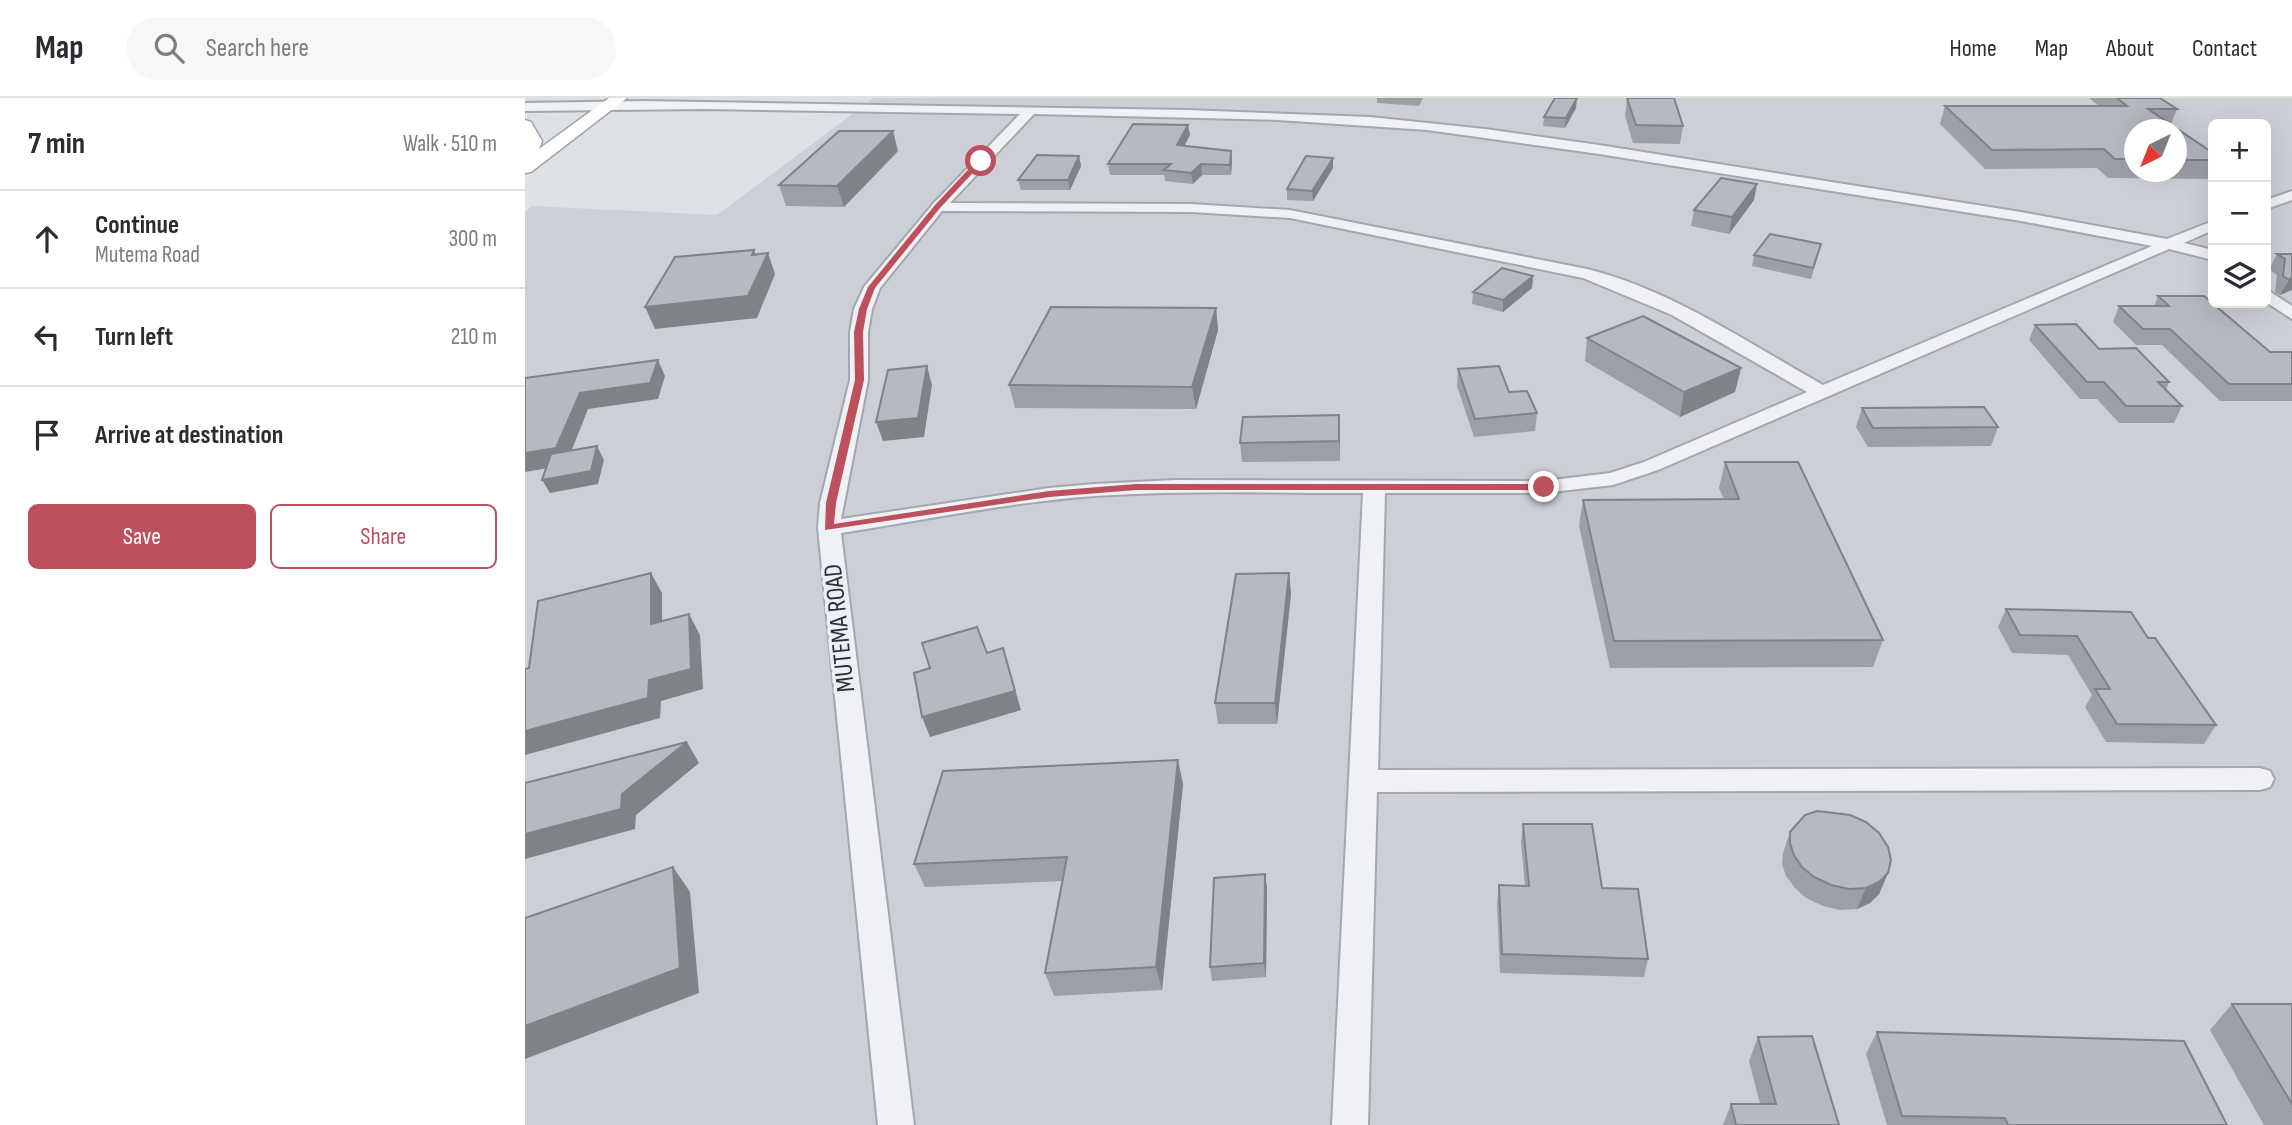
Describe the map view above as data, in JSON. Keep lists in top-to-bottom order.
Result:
{
  "streets": {
    "street": ["MUTEMA ROAD"]
  },
  "north": "bottom left",
  "page": {
    "header": "Map",
    "search": "Search here",
    "nav": [
      "Home",
      "Map",
      "About",
      "Contact"
    ],
    "heading": ["7 min", "Walk · 510 m"],
    "map_buttons": ["+", "−"],
    "list": [
      ["Continue", "Mutema Road", "300 m"],
      ["Turn left", "210 m"],
      "Arrive at destination"
    ],
    "buttons": ["Save", "Share"]
  }
}
